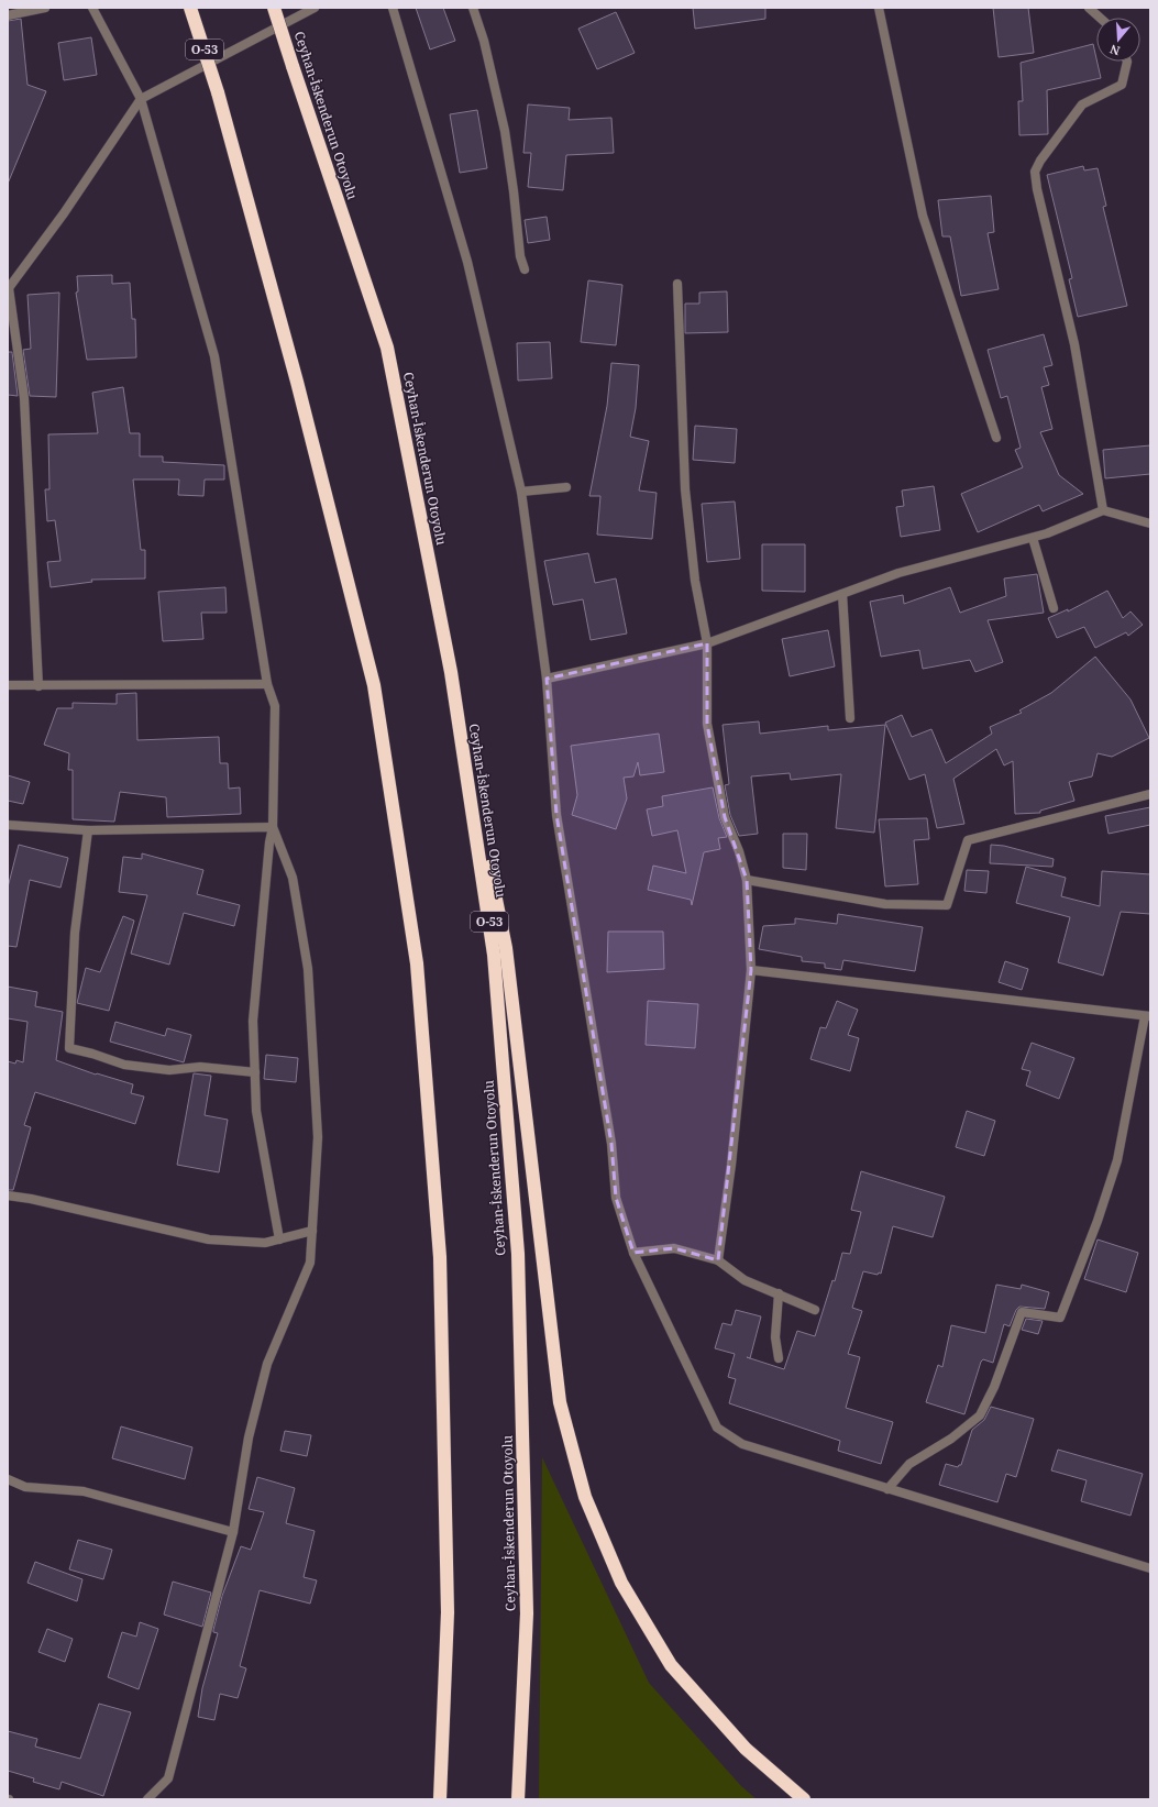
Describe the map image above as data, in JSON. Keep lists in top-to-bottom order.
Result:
{
  "streets": {
    "highway": ["O-53", "Ceyhan-İskenderun Otoyolu"]
  },
  "north": "bottom"
}
